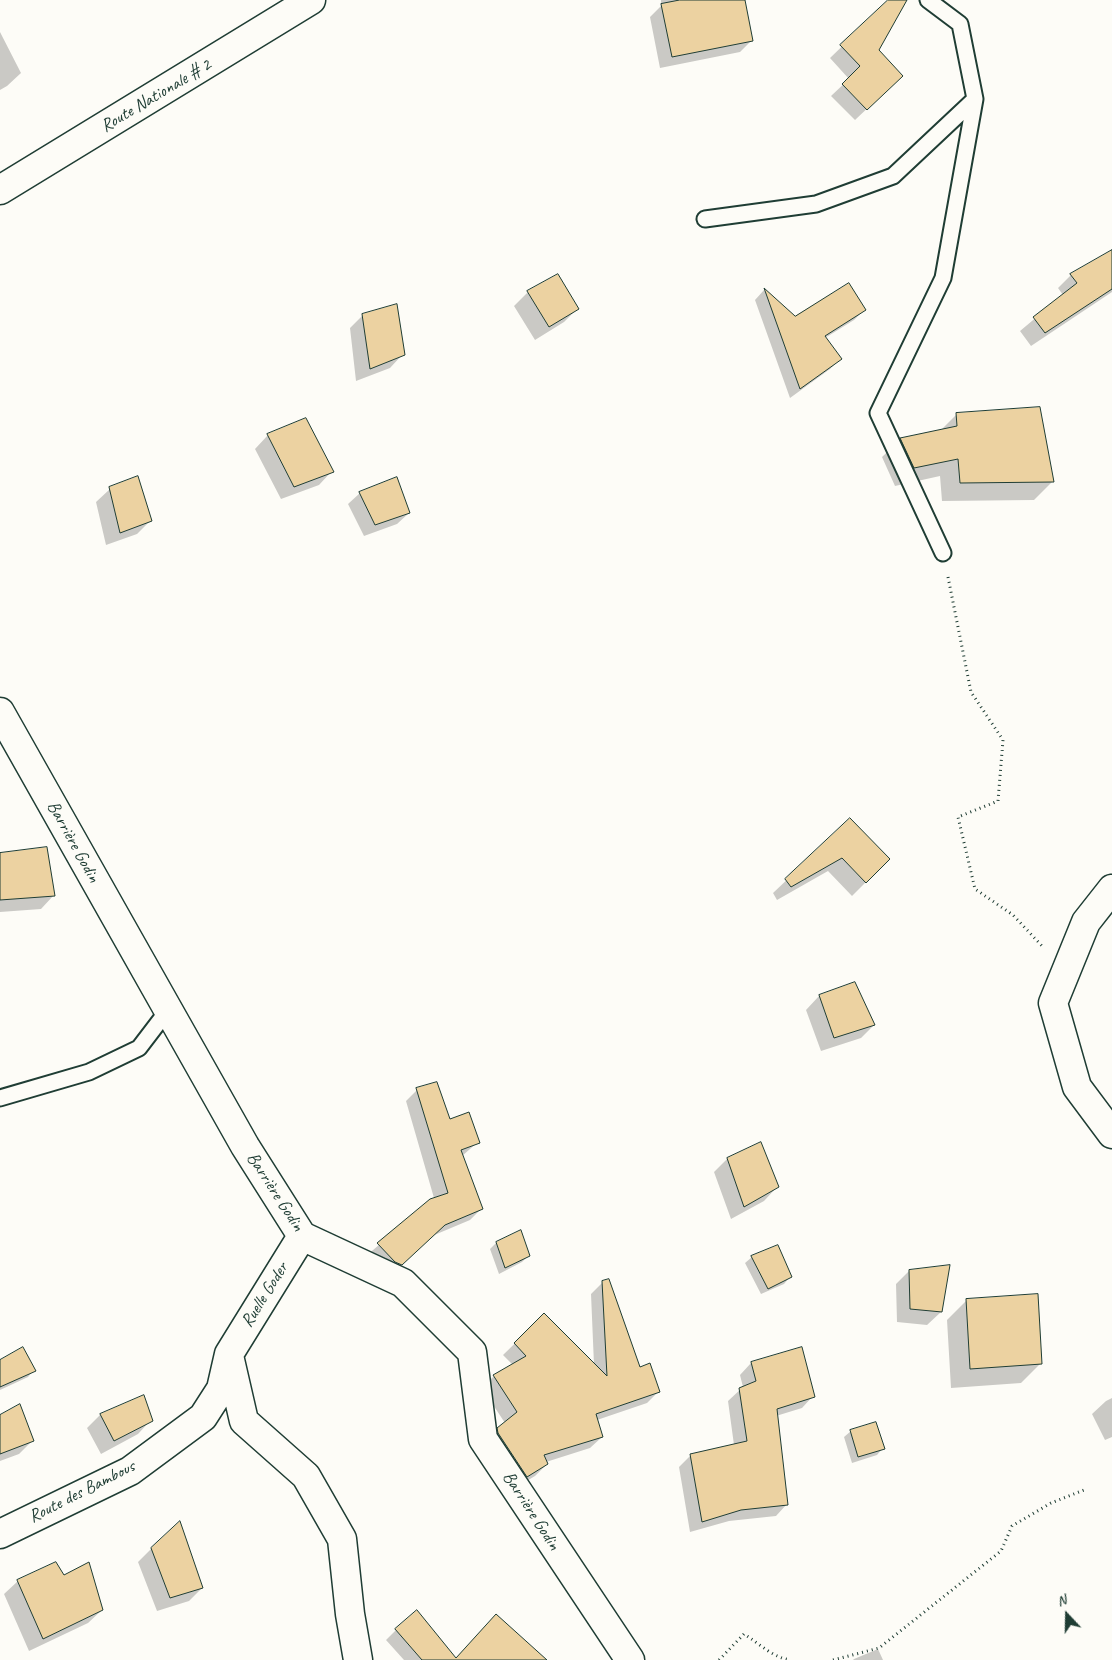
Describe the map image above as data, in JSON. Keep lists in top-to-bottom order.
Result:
{
  "streets": {
    "street": [
      "Route Nationale # 2",
      "Barrière Godin",
      "Ruelle Goder",
      "Route des Bambous"
    ]
  },
  "crossings": [
    ["Barrière Godin", "Ruelle Goder"],
    ["Ruelle Goder", "Route des Bambous"]
  ],
  "north": "top"
}
